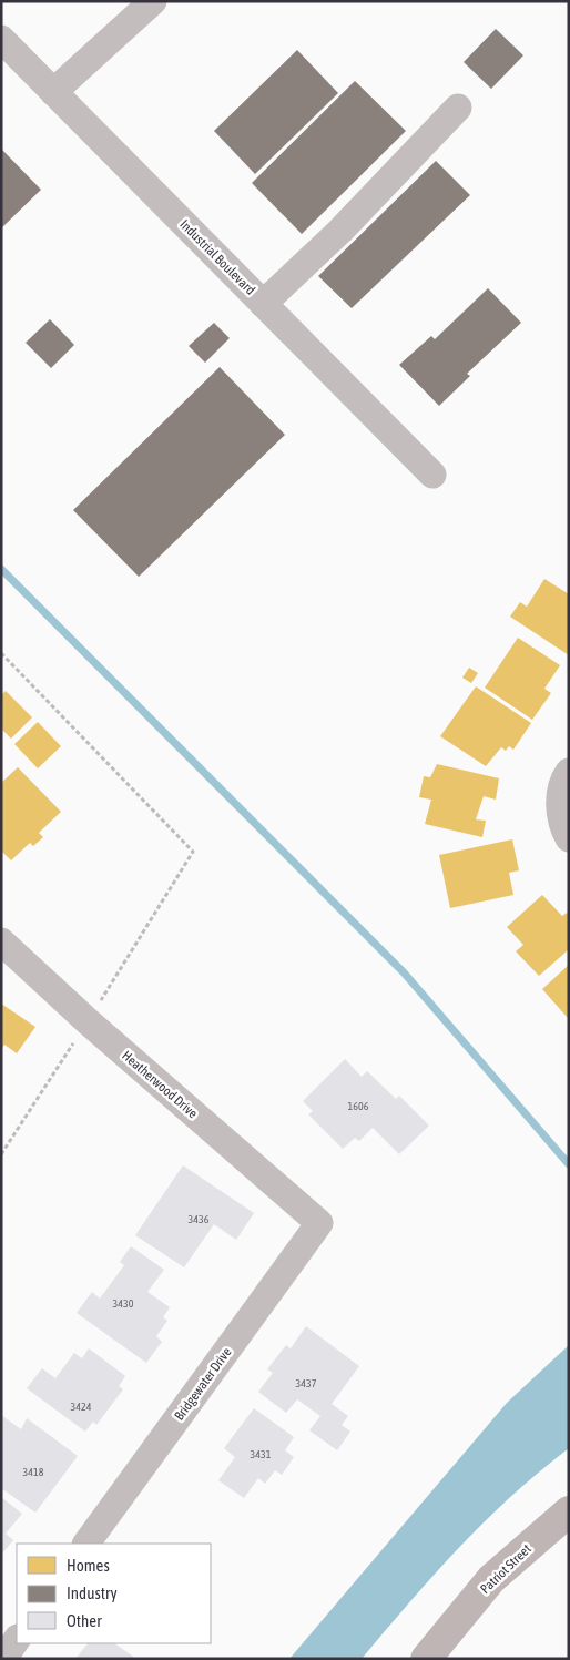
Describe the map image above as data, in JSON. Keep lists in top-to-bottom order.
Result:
{
  "streets": {
    "main road": ["Patriot Street"],
    "street": ["Industrial Boulevard", "Heatherwood Drive", "Bridgewater Drive"]
  },
  "crossings": [
    ["Heatherwood Drive", "Bridgewater Drive"]
  ],
  "house_numbers": [
    "1606",
    "3436",
    "3430",
    "3437",
    "3424",
    "3431",
    "3418"
  ],
  "legend": ["Homes", "Industry", "Other"]
}
